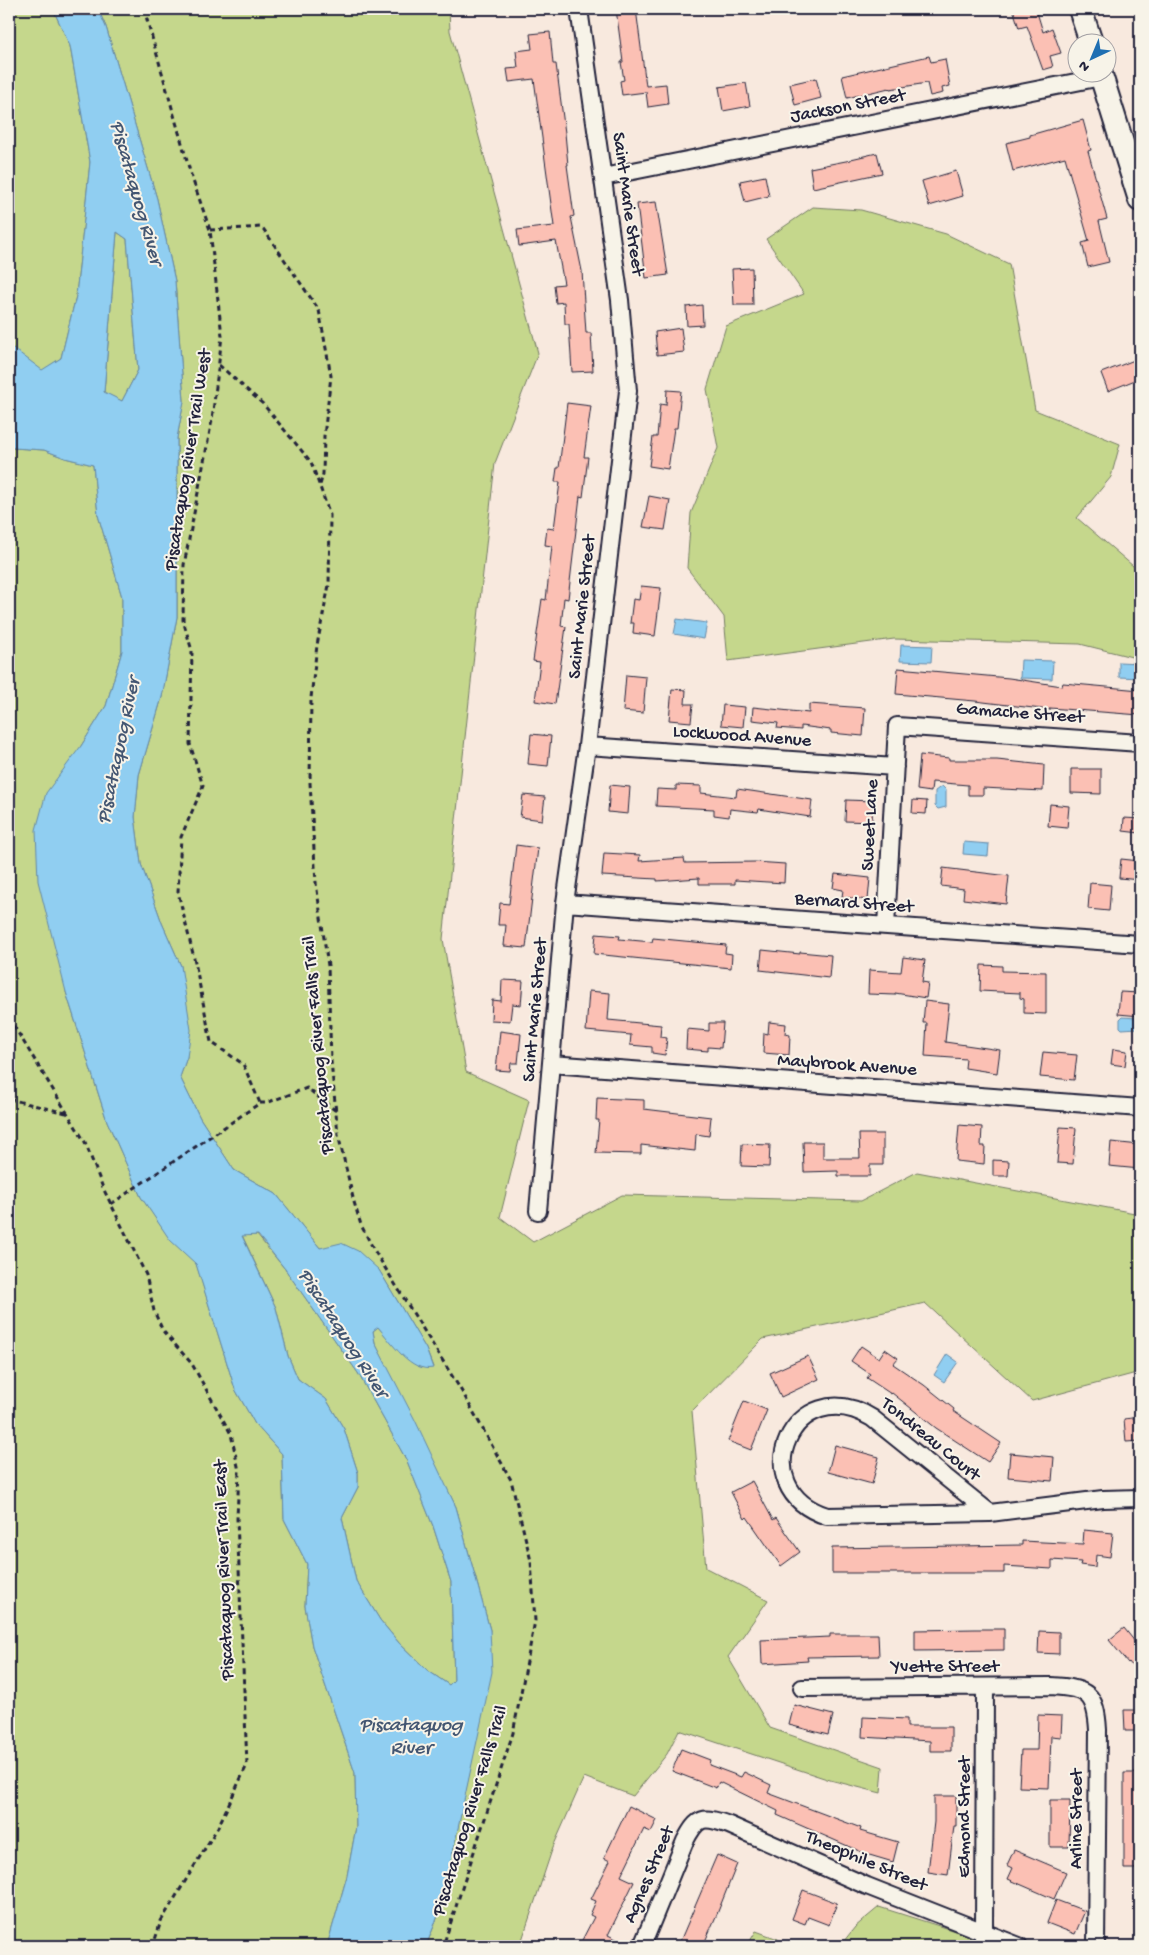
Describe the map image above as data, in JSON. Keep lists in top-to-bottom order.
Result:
{
  "streets": {
    "street": [
      "Jackson Street",
      "Saint Marie Street",
      "Gamache Street",
      "Lockwood Avenue",
      "Sweet Lane",
      "Bernard Street",
      "Maybrook Avenue",
      "Tondreau Court",
      "Yvette Street",
      "Edmond Street",
      "Arline Street",
      "Theophile Street",
      "Agnes Street"
    ],
    "path": ["Piscataquog River Trail West", "Piscataquog River Falls Trail", "Piscataquog River Trail East"]
  },
  "crossings": [
    ["Jackson Street", "Saint Marie Street"],
    ["Saint Marie Street", "Lockwood Avenue"],
    ["Saint Marie Street", "Bernard Street"],
    ["Saint Marie Street", "Maybrook Avenue"],
    ["Piscataquog River Trail West", "Piscataquog River Falls Trail"],
    ["Gamache Street", "Sweet Lane"],
    ["Lockwood Avenue", "Sweet Lane"],
    ["Sweet Lane", "Bernard Street"],
    ["Yvette Street", "Edmond Street"],
    ["Yvette Street", "Arline Street"],
    ["Edmond Street", "Theophile Street"],
    ["Theophile Street", "Agnes Street"]
  ],
  "water": ["Piscataquog River"],
  "north": "bottom left"
}
